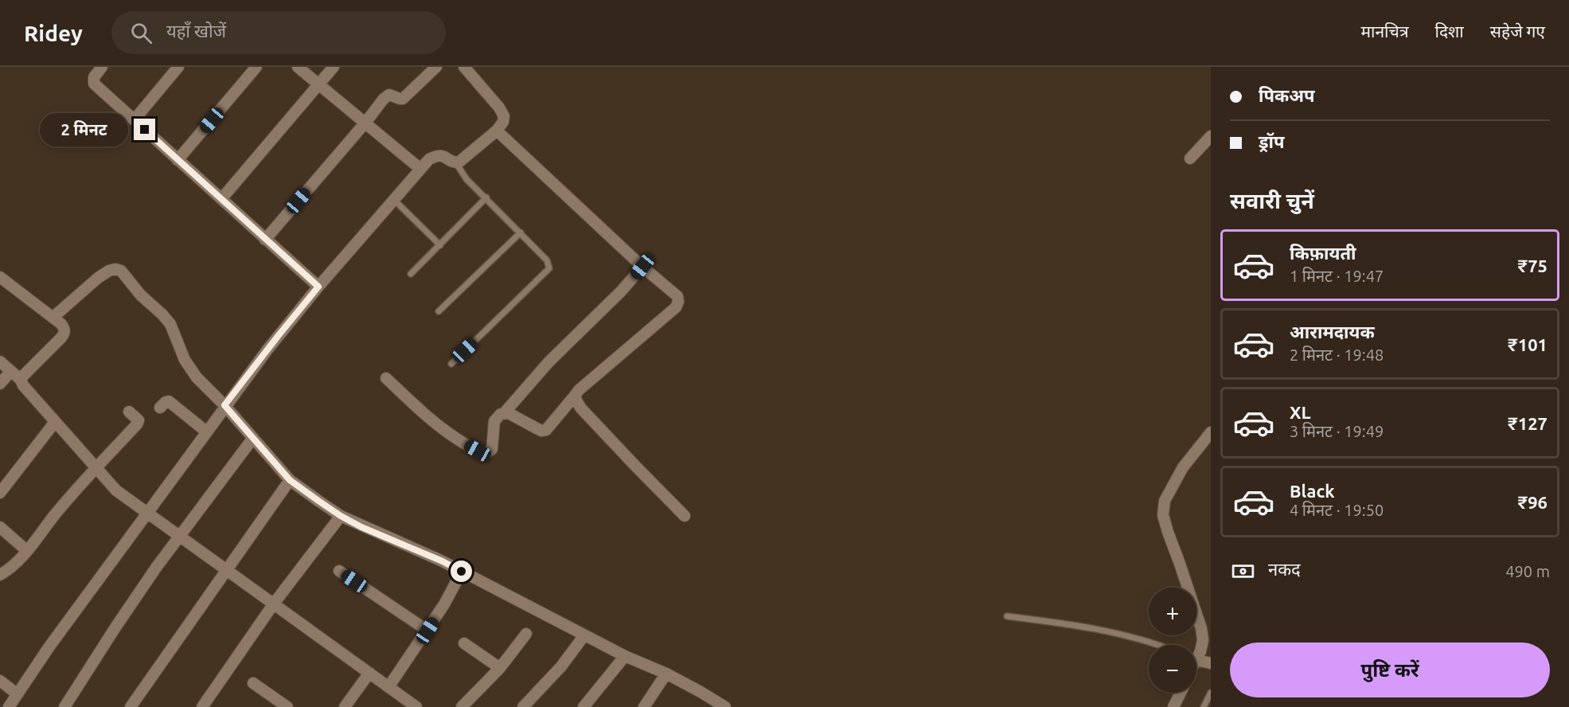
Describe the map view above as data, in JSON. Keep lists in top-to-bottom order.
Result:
{
  "page": {
    "header": "Ridey",
    "search": "यहाँ खोजें",
    "nav": ["मानचित्र", "दिशा", "सहेजे गए"],
    "banner": ["पिकअप", "ड्रॉप"],
    "bubble": "2 मिनट",
    "heading": "सवारी चुनें",
    "list": [
      {
        "name": "किफ़ायती",
        "note": "1 मिनट · 19:47",
        "value": "₹75"
      },
      {
        "name": "आरामदायक",
        "note": "2 मिनट · 19:48",
        "value": "₹101"
      },
      {
        "name": "XL",
        "note": "3 मिनट · 19:49",
        "value": "₹127"
      },
      {
        "name": "Black",
        "note": "4 मिनट · 19:50",
        "value": "₹96"
      }
    ],
    "pay": ["नकद", "490 m"],
    "map_buttons": ["+", "−"],
    "buttons": "पुष्टि करें"
  }
}
